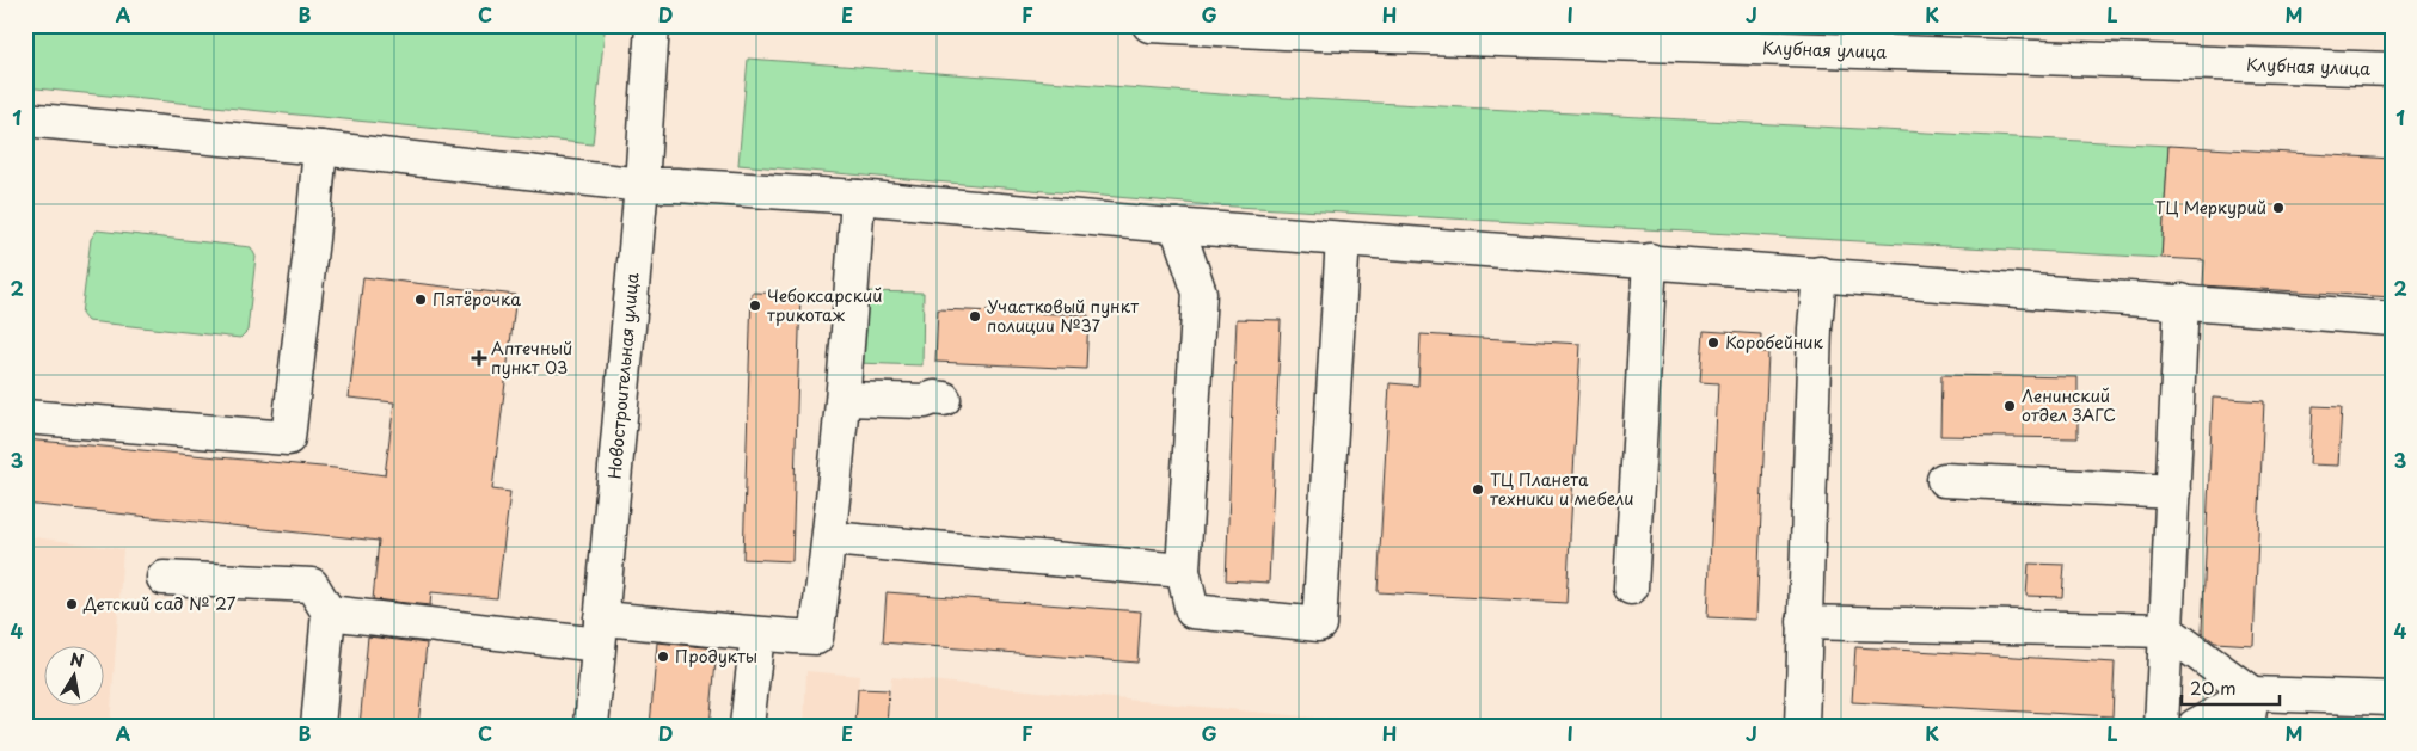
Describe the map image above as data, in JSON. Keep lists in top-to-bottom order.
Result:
{
  "streets": {
    "main road": ["Клубная улица", "Новостроительная улица"]
  },
  "places": {
    "other": [
      "ТЦ Меркурий",
      "Пятёрочка",
      "Чебоксарский трикотаж",
      "Участковый пункт полиции №37",
      "Коробейник",
      "Ленинский отдел ЗАГС",
      "ТЦ Планета техники и мебели",
      "Детский сад № 27",
      "Продукты"
    ],
    "health": ["Аптечный пункт 03"]
  },
  "scale_bar": "20 m",
  "north": "top",
  "grid": {
    "columns": [
      "A",
      "B",
      "C",
      "D",
      "E",
      "F",
      "G",
      "H",
      "I",
      "J",
      "K",
      "L",
      "M"
    ],
    "rows": [
      "1",
      "2",
      "3",
      "4"
    ]
  }
}
